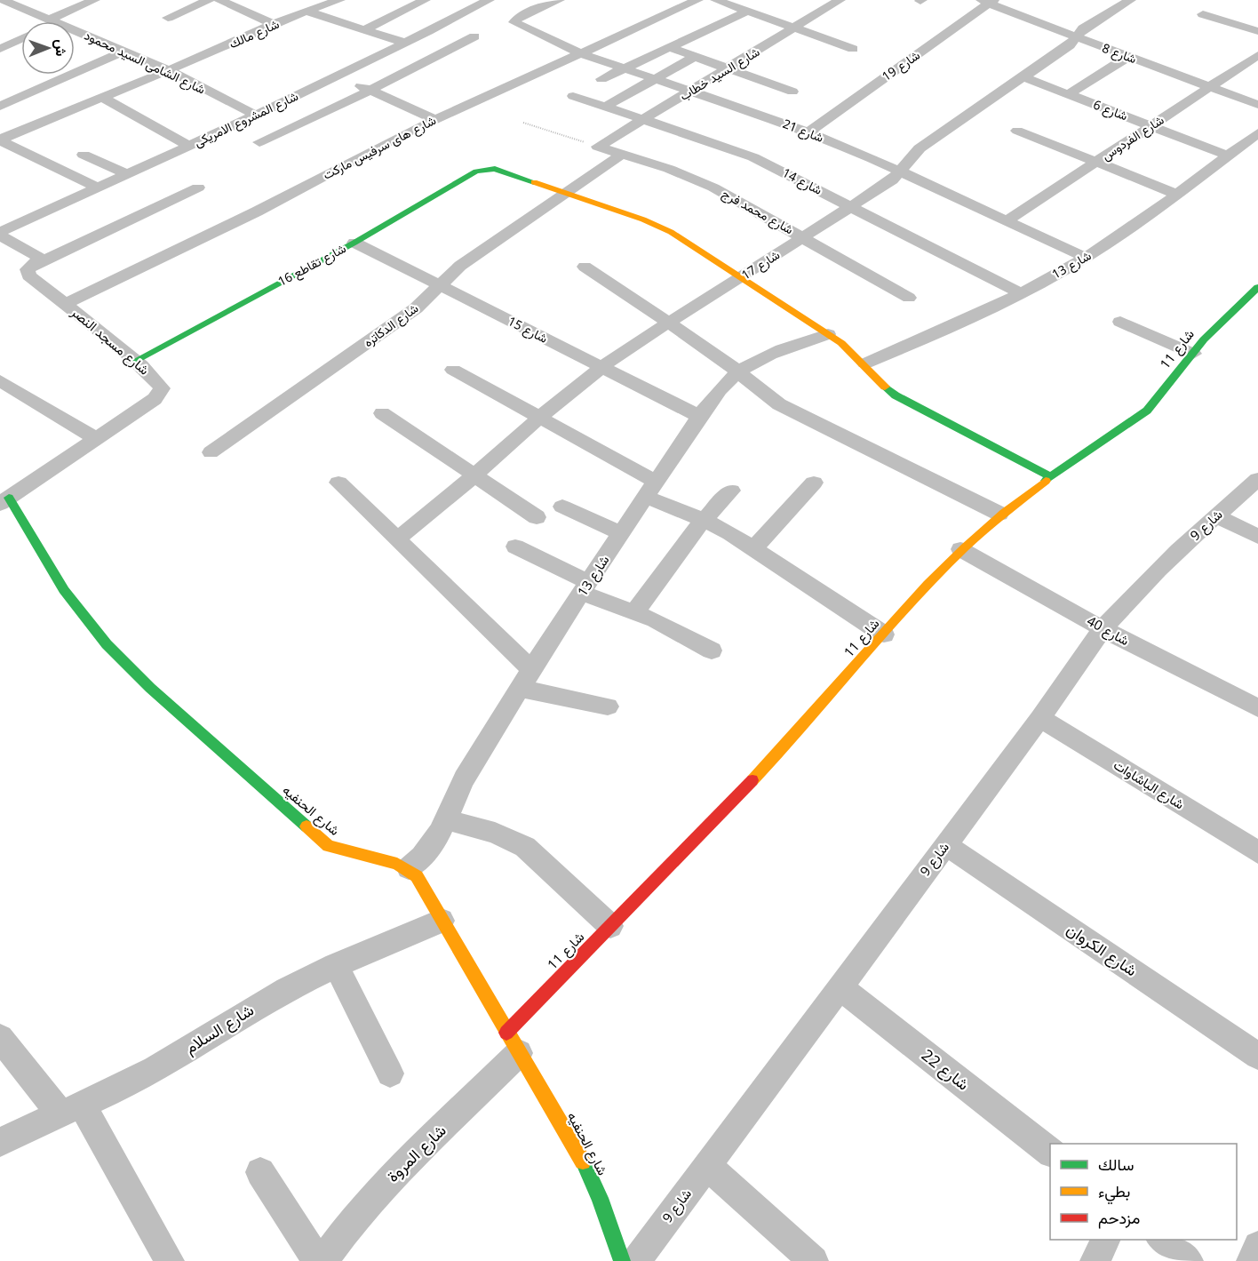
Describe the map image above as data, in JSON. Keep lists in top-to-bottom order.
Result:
{
  "streets": {
    "street": [
      "شارع مالك",
      "شارع 8",
      "شارع الشامى السيد محمود",
      "شارع 19",
      "شارع السيد خطاب",
      "شارع 6",
      "شارع المشروع الامريكى",
      "شارع 21",
      "شارع الفردوس",
      "شارع هاى سرفيس ماركت",
      "شارع 14",
      "شارع محمد فرج",
      "شارع تقاطع 16",
      "شارع 17",
      "شارع 13",
      "شارع الدكاتره",
      "شارع 15",
      "شارع مسجد النصر",
      "شارع 11",
      "شارع 9",
      "شارع 40",
      "شارع الباشاوات",
      "شارع الحنفيه",
      "شارع الكروان",
      "شارع السلام",
      "شارع 22",
      "شارع المروة"
    ]
  },
  "crossings": [
    ["شارع مالك", "شارع الشامى السيد محمود"],
    ["شارع 8", "شارع 19"],
    ["شارع 8", "شارع الفردوس"],
    ["شارع 8", "شارع 17"],
    ["شارع الشامى السيد محمود", "شارع المشروع الامريكى"],
    ["شارع 19", "شارع 21"],
    ["شارع السيد خطاب", "شارع 21"],
    ["شارع السيد خطاب", "شارع 14"],
    ["شارع السيد خطاب", "شارع محمد فرج"],
    ["شارع 6", "شارع الفردوس"],
    ["شارع 6", "شارع 17"],
    ["شارع 6", "شارع 13"],
    ["شارع 21", "شارع الفردوس"],
    ["شارع 21", "شارع هاى سرفيس ماركت"],
    ["شارع 21", "شارع 17"],
    ["شارع 21", "شارع 13"],
    ["شارع هاى سرفيس ماركت", "شارع مسجد النصر"],
    ["شارع 14", "شارع 17"],
    ["شارع 14", "شارع 13"],
    ["شارع محمد فرج", "شارع 17"],
    ["شارع محمد فرج", "شارع الدكاتره"],
    ["شارع تقاطع 16", "شارع الدكاتره"],
    ["شارع تقاطع 16", "شارع 15"],
    ["شارع تقاطع 16", "شارع مسجد النصر"],
    ["شارع 17", "شارع 15"],
    ["شارع 13", "شارع 15"],
    ["شارع 13", "شارع الحنفيه"],
    ["شارع الدكاتره", "شارع 15"],
    ["شارع مسجد النصر", "شارع الحنفيه"],
    ["شارع 11", "شارع 40"],
    ["شارع 11", "شارع الحنفيه"],
    ["شارع 11", "شارع المروة"],
    ["شارع 9", "شارع 40"],
    ["شارع 9", "شارع الباشاوات"],
    ["شارع 9", "شارع الكروان"],
    ["شارع 9", "شارع 22"],
    ["شارع الحنفيه", "شارع السلام"],
    ["شارع الحنفيه", "شارع المروة"]
  ],
  "legend": ["سالك", "بطيء", "مزدحم"],
  "north": "right"
}
